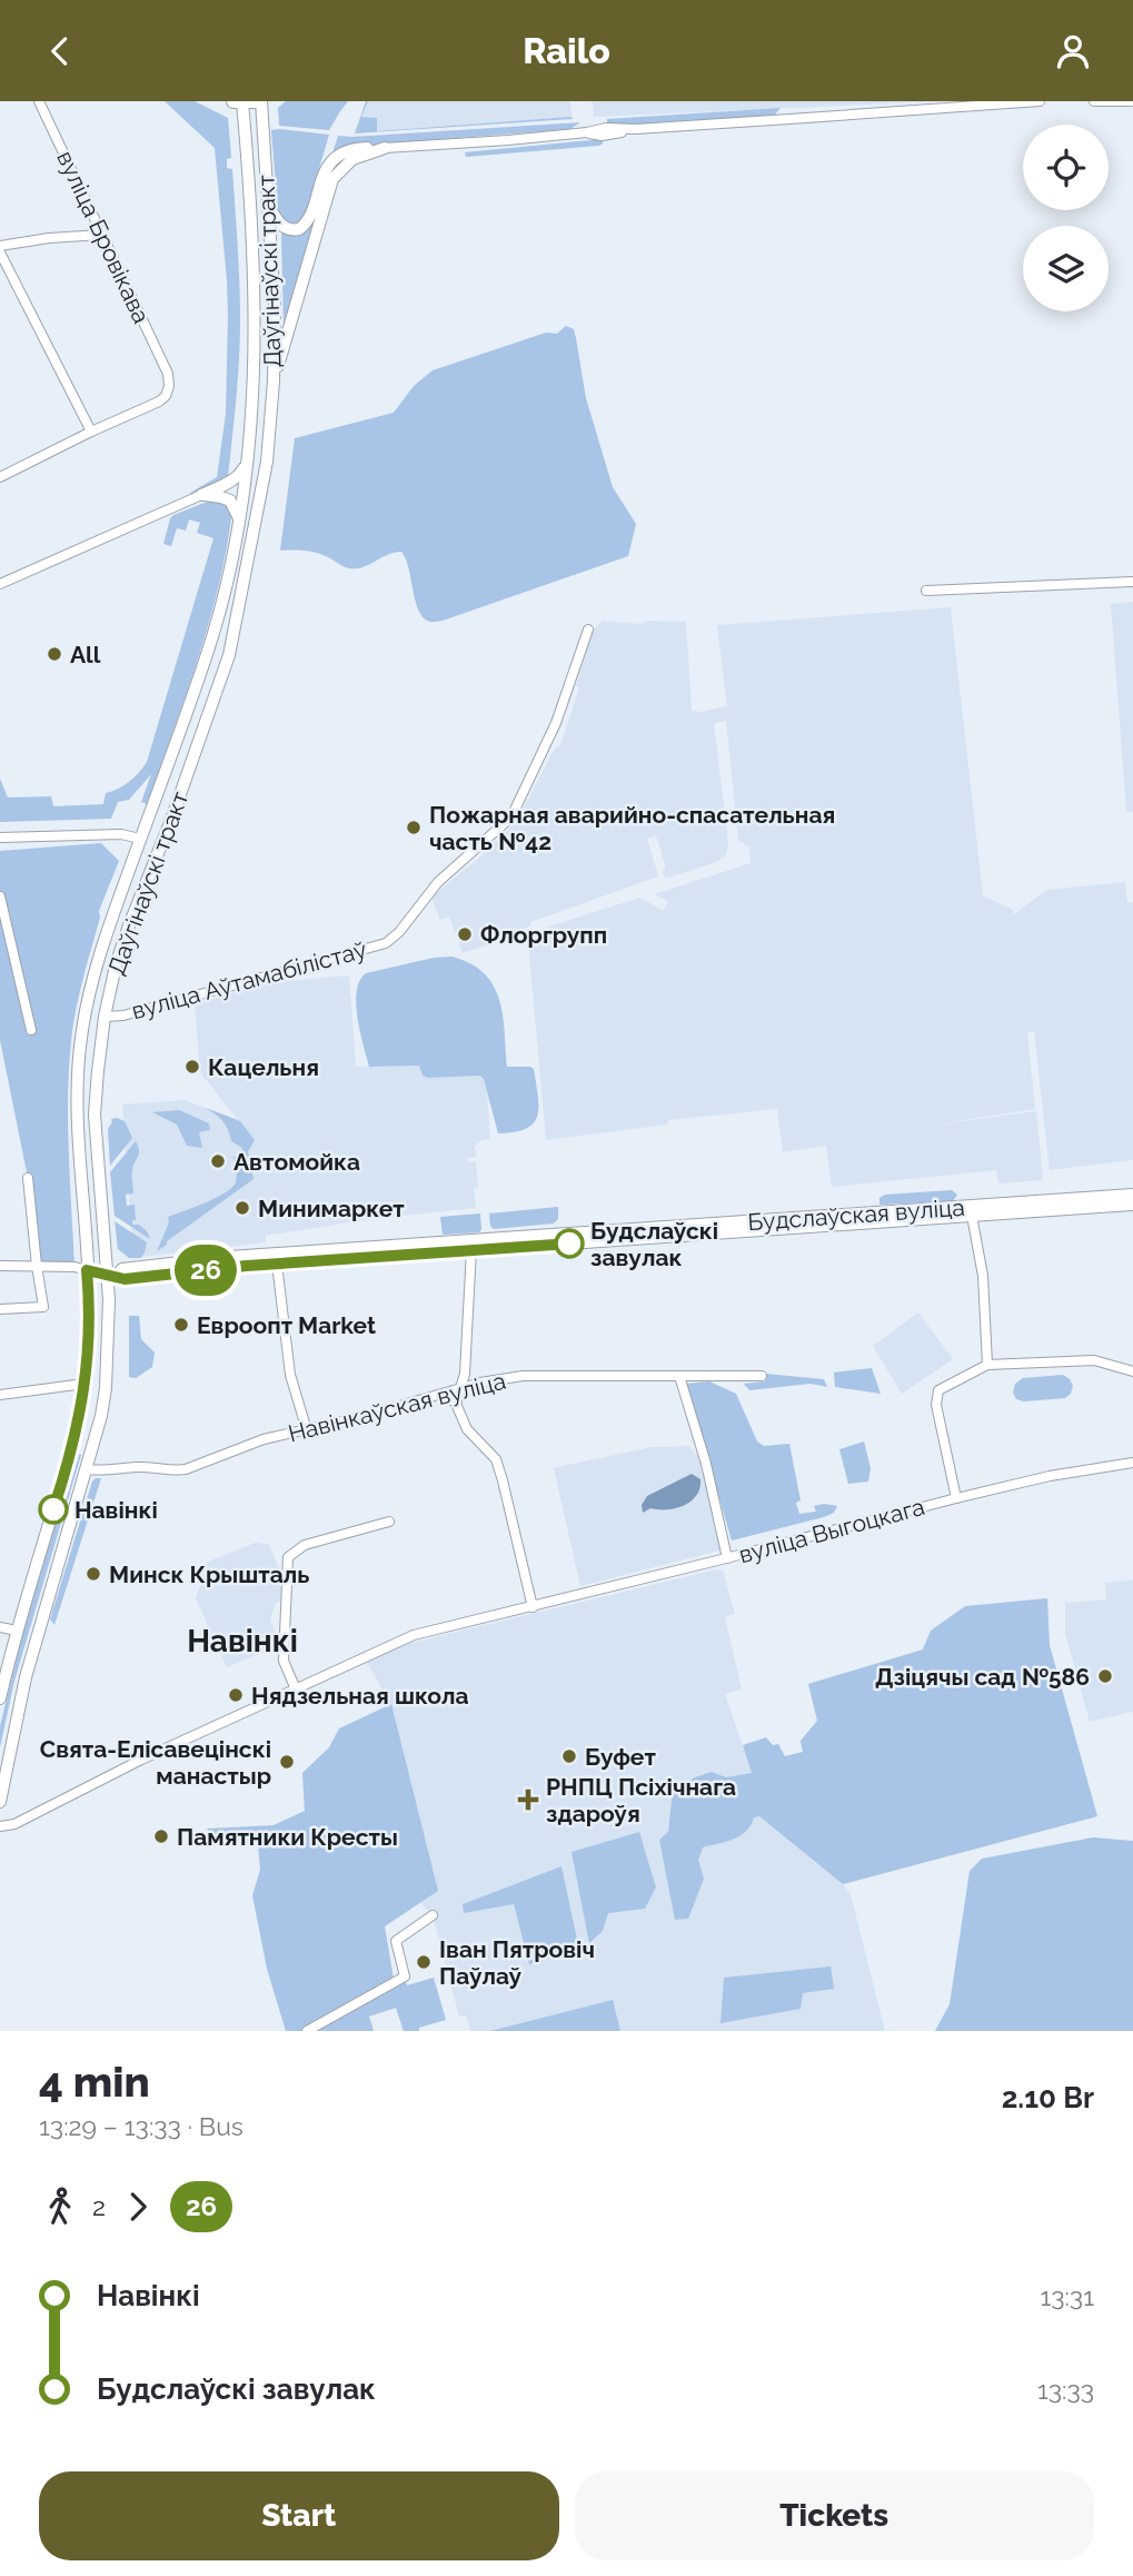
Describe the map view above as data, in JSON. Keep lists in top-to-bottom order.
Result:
{
  "streets": {
    "main road": ["Даўгінаўскі тракт", "Будслаўская вуліца"],
    "street": [
      "вуліца Бровікава",
      "вуліца Аўтамабілістаў",
      "Навінкаўская вуліца",
      "вуліца Выгоцкага"
    ]
  },
  "crossings": [
    ["Даўгінаўскі тракт", "вуліца Аўтамабілістаў"],
    ["Даўгінаўскі тракт", "Будслаўская вуліца"],
    ["Даўгінаўскі тракт", "Навінкаўская вуліца"]
  ],
  "districts": ["Навінкі"],
  "places": {
    "other": [
      "All",
      "Пожарная аварийно-спасательная часть №42",
      "Флоргрупп",
      "Кацельня",
      "Автомойка",
      "Минимаркет",
      "Будслаўскі завулак",
      "Евроопт Market",
      "Навінкі",
      "Минск Крышталь",
      "Дзіцячы сад №586",
      "Нядзельная школа",
      "Буфет",
      "Свята-Елісавецінскі манастыр",
      "Памятники Кресты",
      "Іван Пятровіч Паўлаў"
    ],
    "health": ["РНПЦ Псіхічнага здароўя"]
  },
  "lines": ["bus line 26"],
  "page": {
    "header": "Railo",
    "on_map": "26",
    "heading": ["4 min", "13:29 – 13:33 · Bus", "2.10 Br"],
    "legs": ["2", "26"],
    "list": [
      {
        "name": "Навінкі",
        "value": "13:31"
      },
      {
        "name": "Будслаўскі завулак",
        "value": "13:33"
      }
    ],
    "buttons": ["Start", "Tickets"]
  }
}
